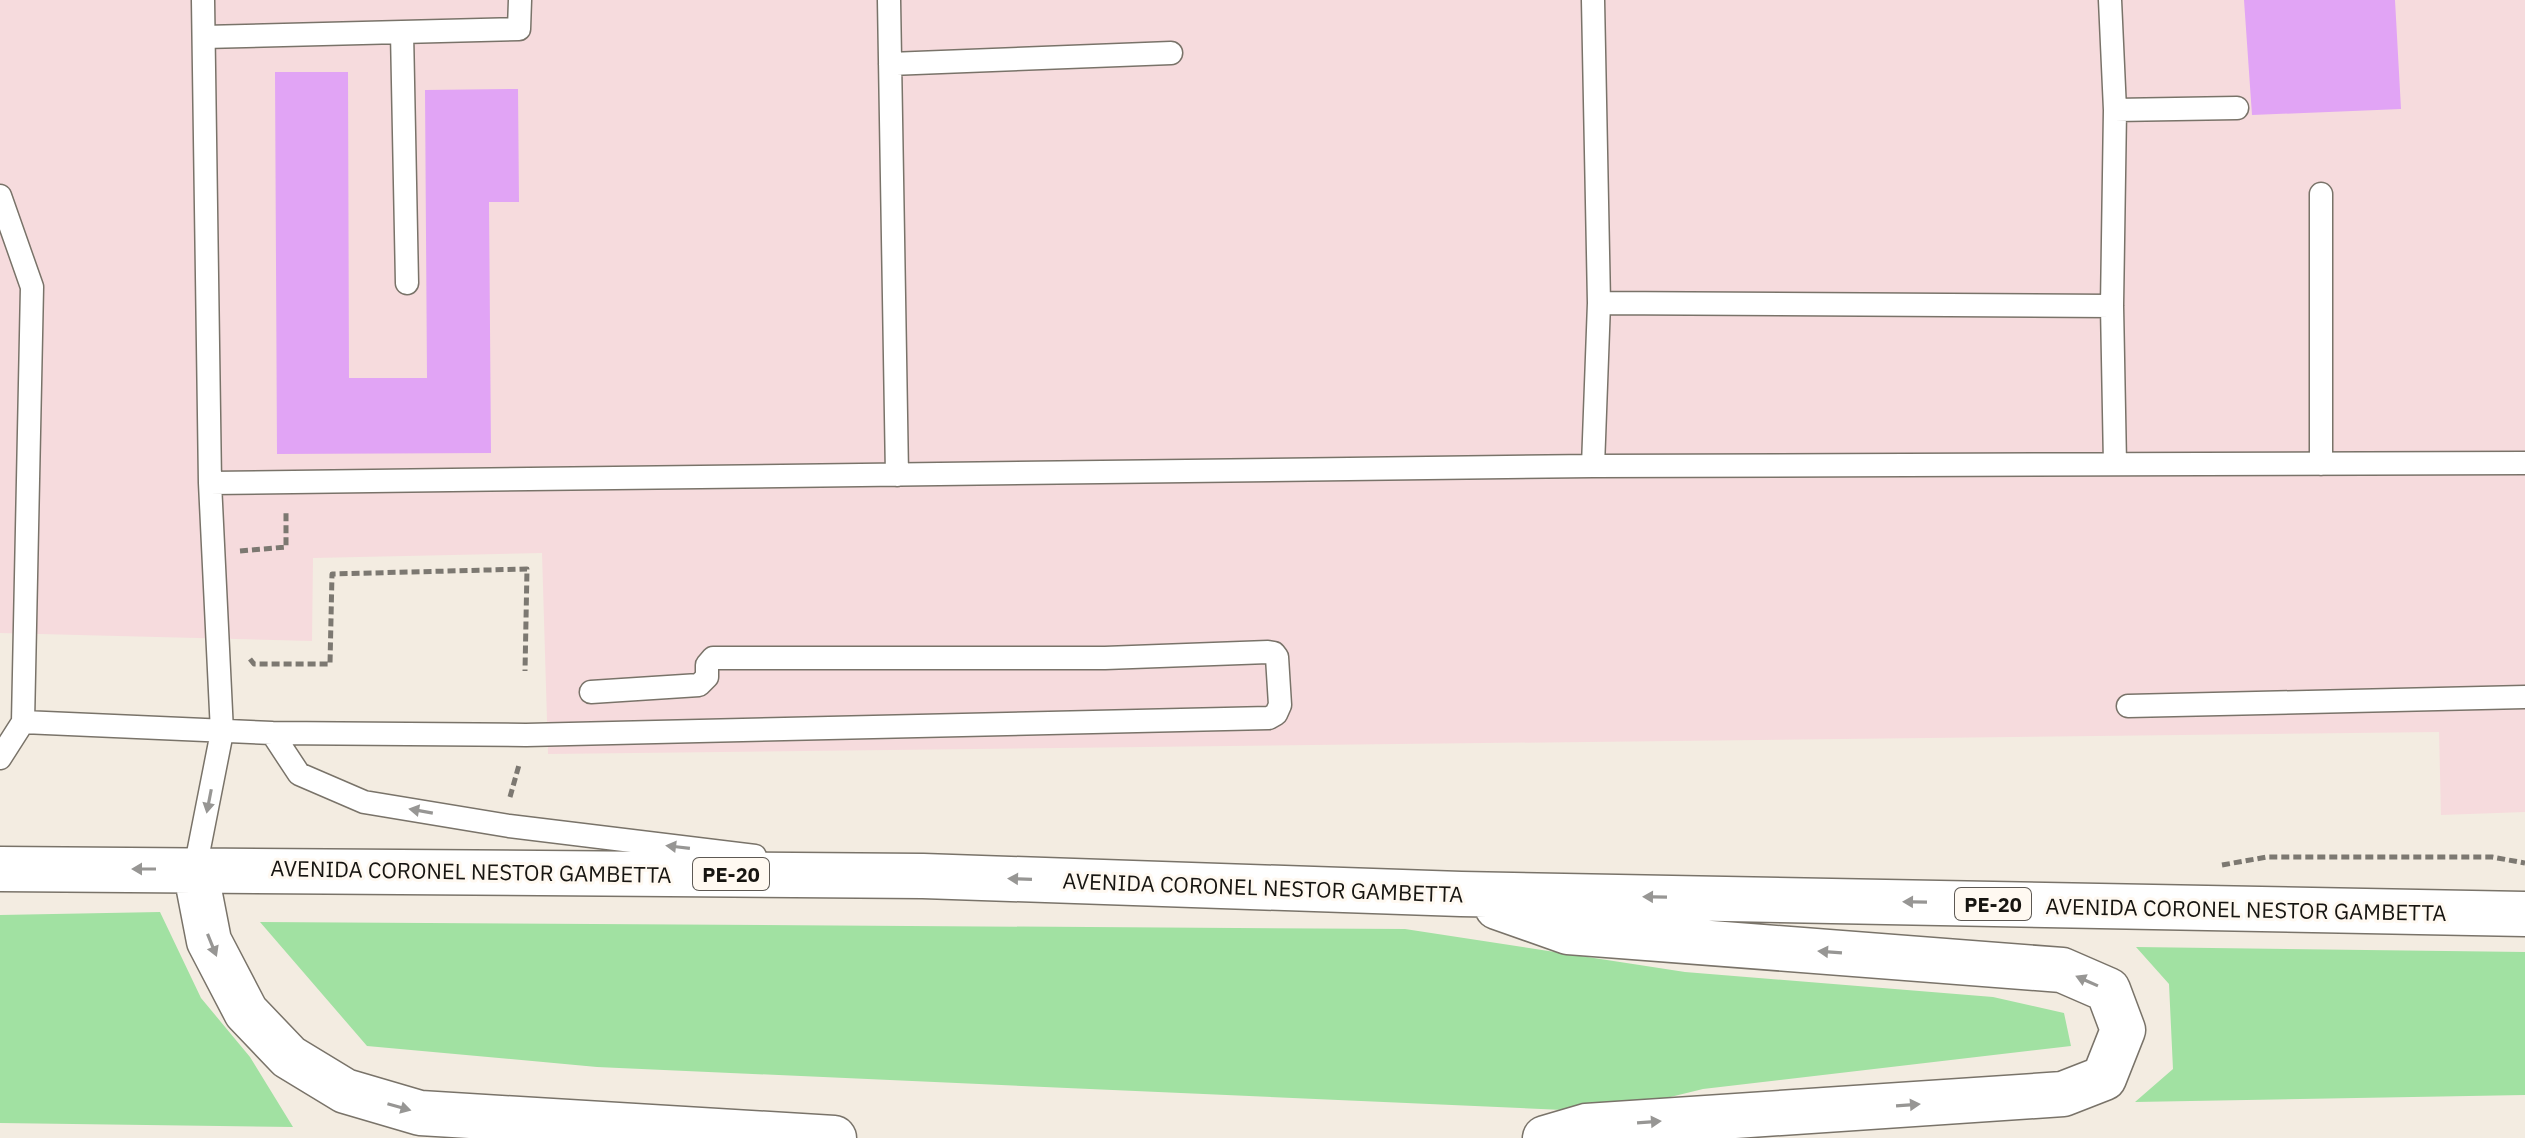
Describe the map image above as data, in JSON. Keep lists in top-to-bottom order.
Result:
{
  "streets": {
    "highway": ["AVENIDA CORONEL NESTOR GAMBETTA", "PE-20"]
  },
  "one_way": ["AVENIDA CORONEL NESTOR GAMBETTA"]
}
